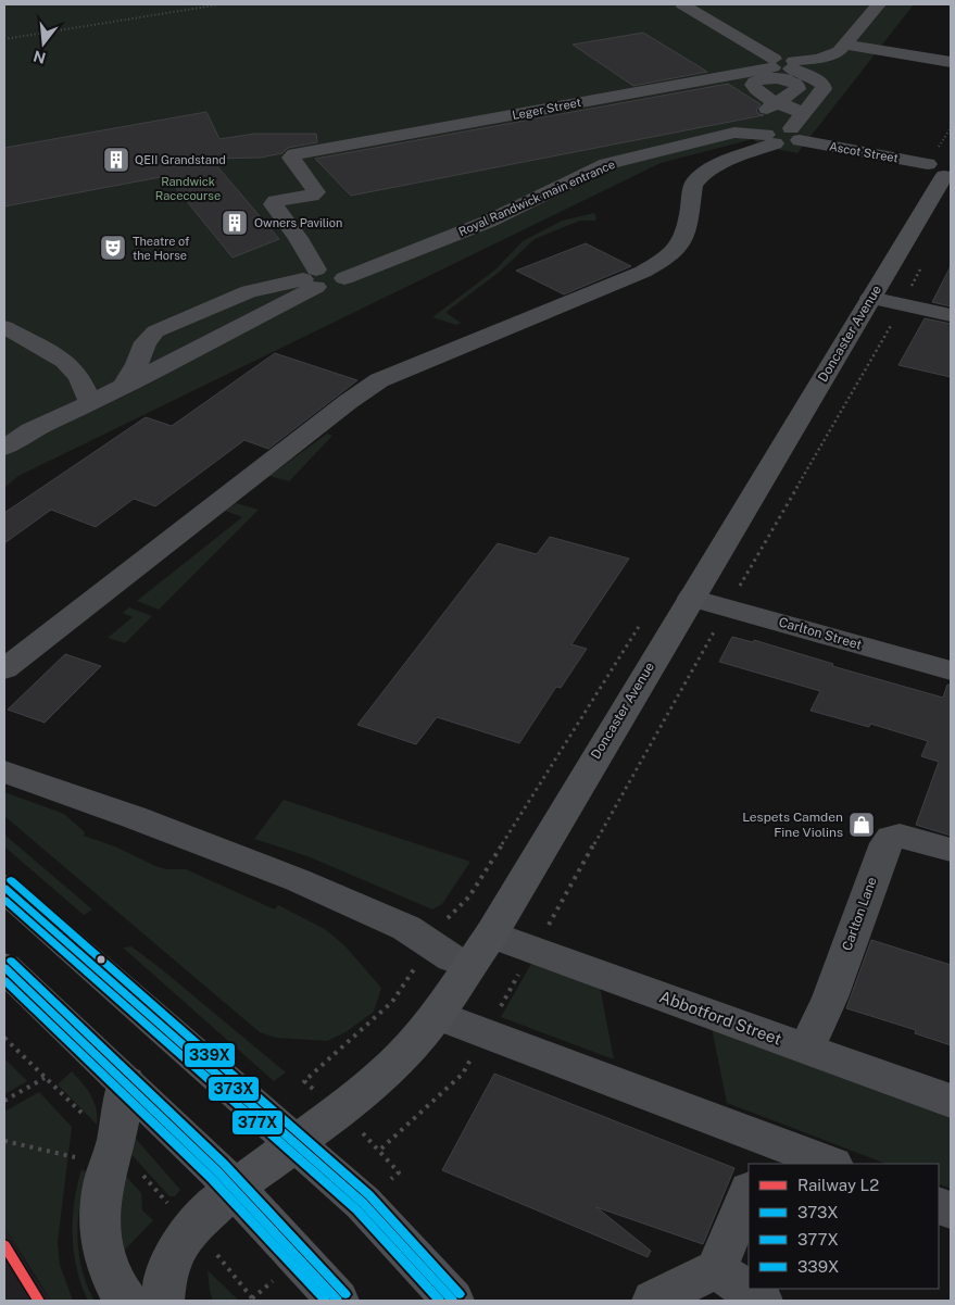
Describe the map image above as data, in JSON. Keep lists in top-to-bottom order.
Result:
{
  "streets": {
    "main road": ["Doncaster Avenue"],
    "street": [
      "Leger Street",
      "Ascot Street",
      "Royal Randwick main entrance",
      "Carlton Street",
      "Carlton Lane",
      "Abbotford Street"
    ]
  },
  "crossings": [
    ["Leger Street", "Royal Randwick main entrance"],
    ["Ascot Street", "Royal Randwick main entrance"],
    ["Ascot Street", "Doncaster Avenue"],
    ["Doncaster Avenue", "Carlton Street"],
    ["Doncaster Avenue", "Abbotford Street"],
    ["Carlton Lane", "Abbotford Street"]
  ],
  "parks": ["Randwick Racecourse"],
  "places": {
    "building": ["QEII Grandstand", "Owners Pavilion"],
    "theatre": ["Theatre of the Horse"],
    "shop": ["Lespets Camden Fine Violins"]
  },
  "lines": [
    "transit line 339X",
    "transit line 373X",
    "transit line 377X",
    "rail line L2"
  ],
  "legend": [
    "Railway L2",
    "373X",
    "377X",
    "339X"
  ],
  "north": "bottom"
}
